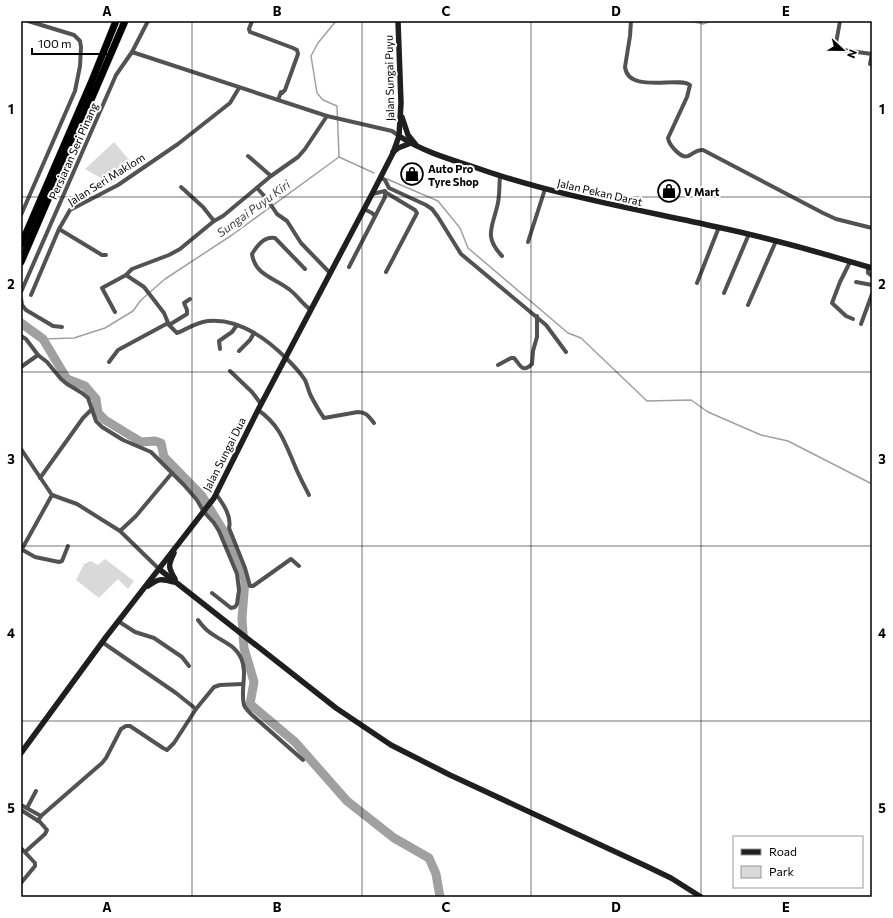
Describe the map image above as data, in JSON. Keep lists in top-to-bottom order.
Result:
{
  "streets": {
    "main road": ["Jalan Sungai Puyu", "Jalan Pekan Darat", "Jalan Sungai Dua"],
    "street": ["Persiaran Seri Pinang", "Jalan Seri Maklom"]
  },
  "crossings": [
    ["Jalan Sungai Puyu", "Jalan Pekan Darat"],
    ["Jalan Sungai Puyu", "Jalan Sungai Dua"],
    ["Jalan Pekan Darat", "Jalan Sungai Dua"]
  ],
  "water": ["Sungai Puyu Kiri"],
  "places": {
    "shop": ["Auto Pro Tyre Shop", "V Mart"]
  },
  "legend": ["Road", "Park"],
  "scale_bar": "100 m",
  "north": "right",
  "grid": {
    "columns": [
      "A",
      "B",
      "C",
      "D",
      "E"
    ],
    "rows": [
      "1",
      "2",
      "3",
      "4",
      "5"
    ]
  }
}
